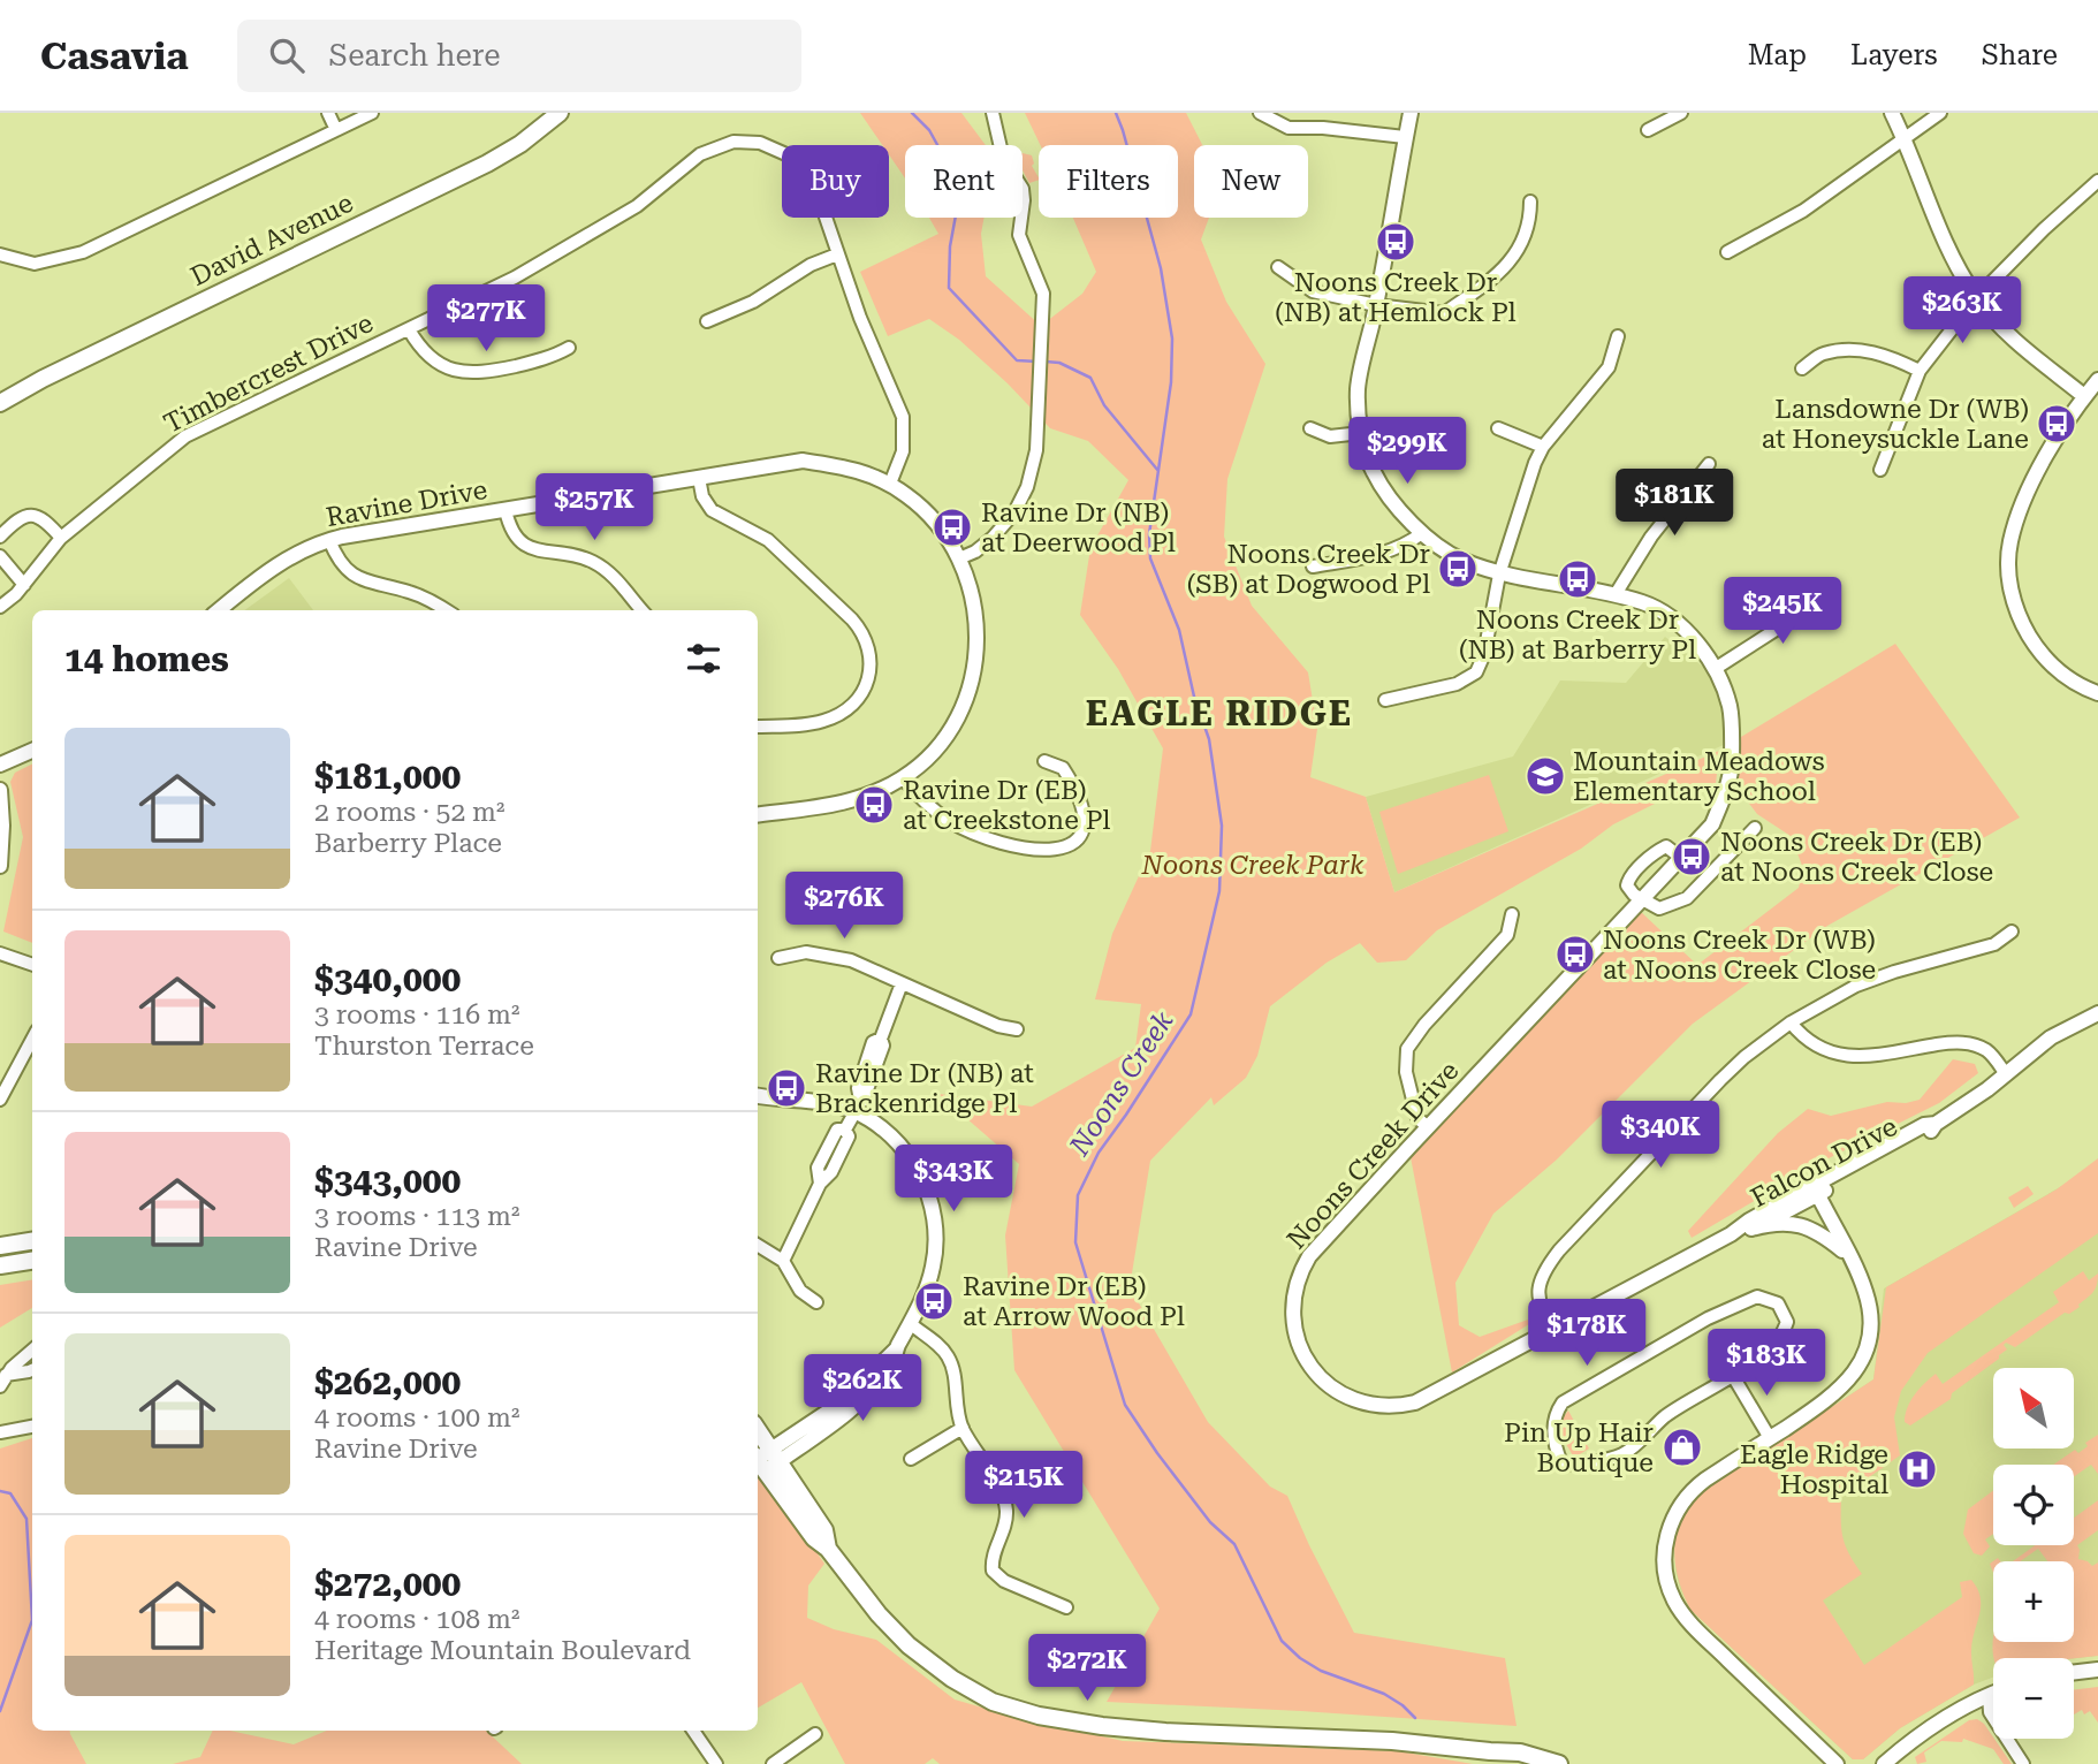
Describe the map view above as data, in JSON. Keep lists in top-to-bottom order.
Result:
{
  "streets": {
    "main road": ["David Avenue"],
    "street": [
      "Timbercrest Drive",
      "Ravine Drive",
      "Noons Creek Drive",
      "Falcon Drive"
    ]
  },
  "crossings": [
    ["Timbercrest Drive", "Ravine Drive"],
    ["Noons Creek Drive", "Falcon Drive"]
  ],
  "districts": ["EAGLE RIDGE"],
  "water": ["Noons Creek"],
  "parks": ["Noons Creek Park"],
  "places": {
    "bus stop": [
      "Noons Creek Dr (NB) at Hemlock Pl",
      "Lansdowne Dr (WB) at Honeysuckle Lane",
      "Ravine Dr (NB) at Deerwood Pl",
      "Noons Creek Dr (SB) at Dogwood Pl",
      "Noons Creek Dr (NB) at Barberry Pl",
      "Ravine Dr (EB) at Creekstone Pl",
      "Noons Creek Dr (EB) at Noons Creek Close",
      "Noons Creek Dr (WB) at Noons Creek Close",
      "Ravine Dr (NB) at Brackenridge Pl",
      "Ravine Dr (EB) at Arrow Wood Pl"
    ],
    "school or university": ["Mountain Meadows Elementary School"],
    "shop": ["Pin Up Hair Boutique"],
    "hospital": ["Eagle Ridge Hospital"]
  },
  "north": "top left",
  "page": {
    "header": "Casavia",
    "search": "Search here",
    "nav": ["Map", "Layers", "Share"],
    "chip": [
      "Buy",
      "Rent",
      "Filters",
      "New"
    ],
    "price": [
      "$263K",
      "$277K",
      "$299K",
      "$181K",
      "$257K",
      "$245K",
      "$276K",
      "$340K",
      "$343K",
      "$178K",
      "$183K",
      "$262K",
      "$215K",
      "$272K"
    ],
    "heading": "14 homes",
    "list": [
      {
        "name": "$181,000",
        "note": "2 rooms · 52 m² · Barberry Place"
      },
      {
        "name": "$340,000",
        "note": "3 rooms · 116 m² · Thurston Terrace"
      },
      {
        "name": "$343,000",
        "note": "3 rooms · 113 m² · Ravine Drive"
      },
      {
        "name": "$262,000",
        "note": "4 rooms · 100 m² · Ravine Drive"
      },
      {
        "name": "$272,000",
        "note": "4 rooms · 108 m² · Heritage Mountain Boulevard"
      }
    ],
    "map_buttons": ["+", "−"]
  }
}
